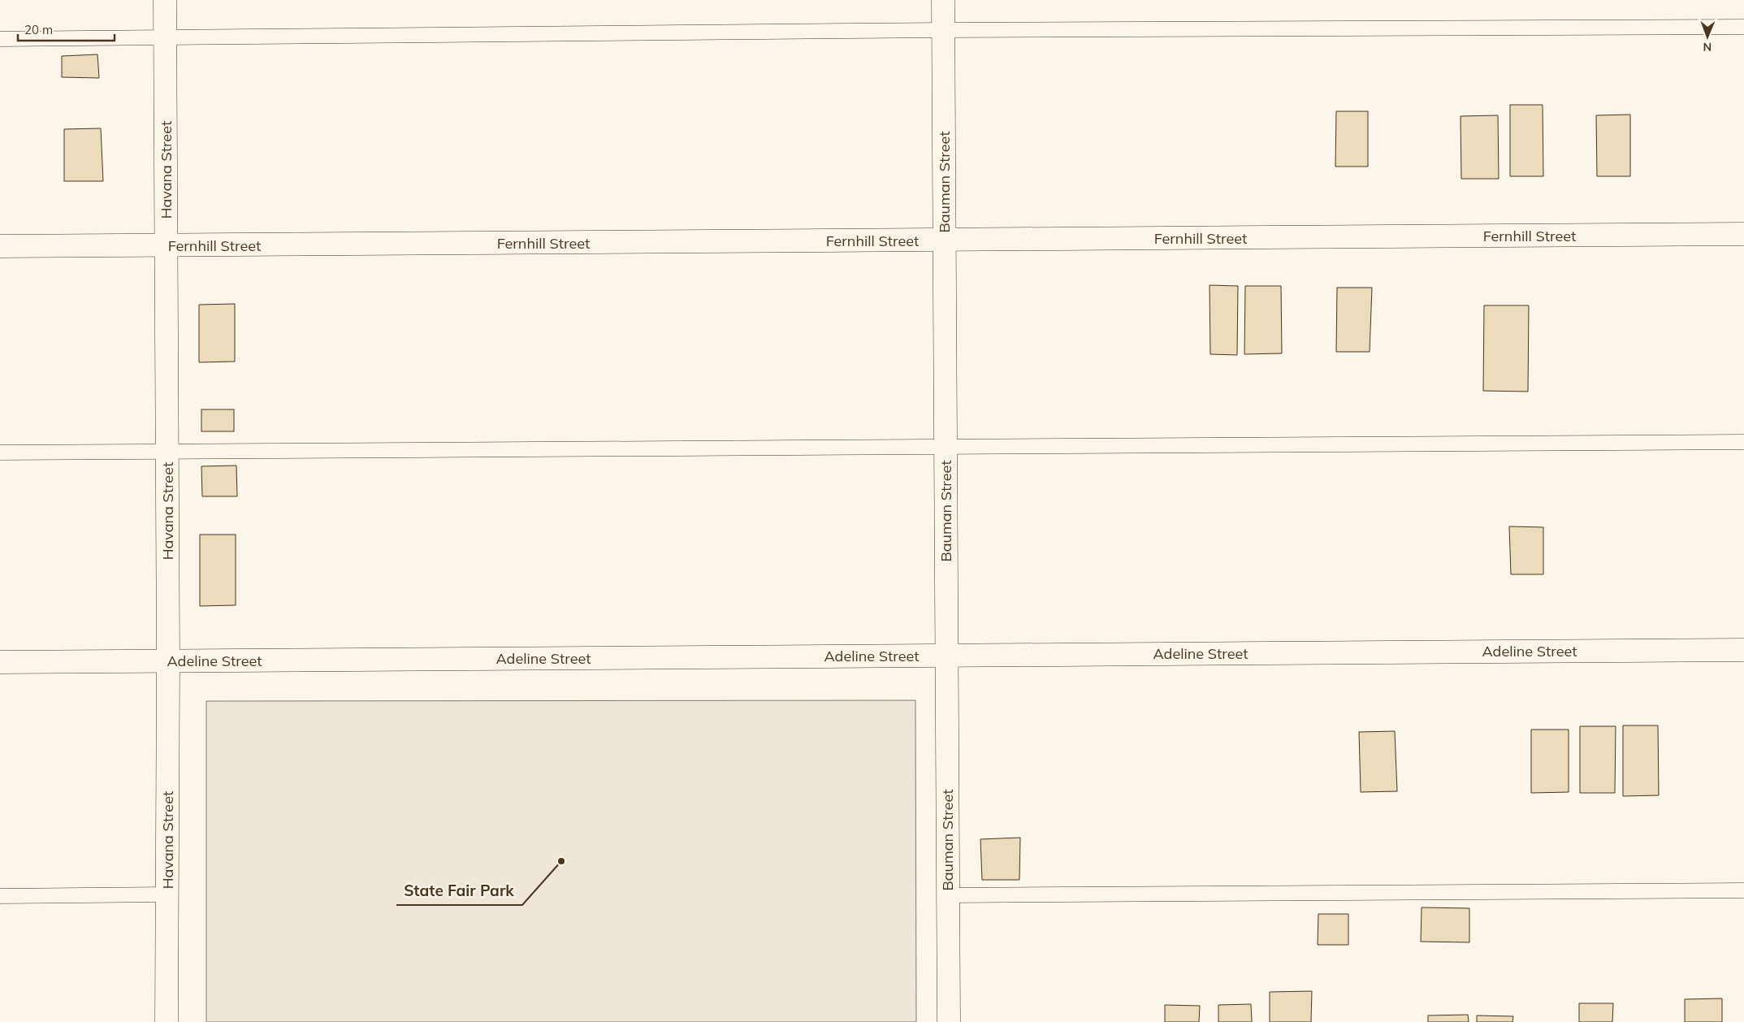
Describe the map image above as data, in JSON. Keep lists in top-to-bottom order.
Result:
{
  "streets": {
    "street": [
      "Havana Street",
      "Bauman Street",
      "Fernhill Street",
      "Adeline Street"
    ]
  },
  "crossings": [
    ["Havana Street", "Fernhill Street"],
    ["Havana Street", "Adeline Street"],
    ["Bauman Street", "Fernhill Street"],
    ["Bauman Street", "Adeline Street"]
  ],
  "places": ["State Fair Park"],
  "scale_bar": "20 m",
  "north": "bottom"
}
